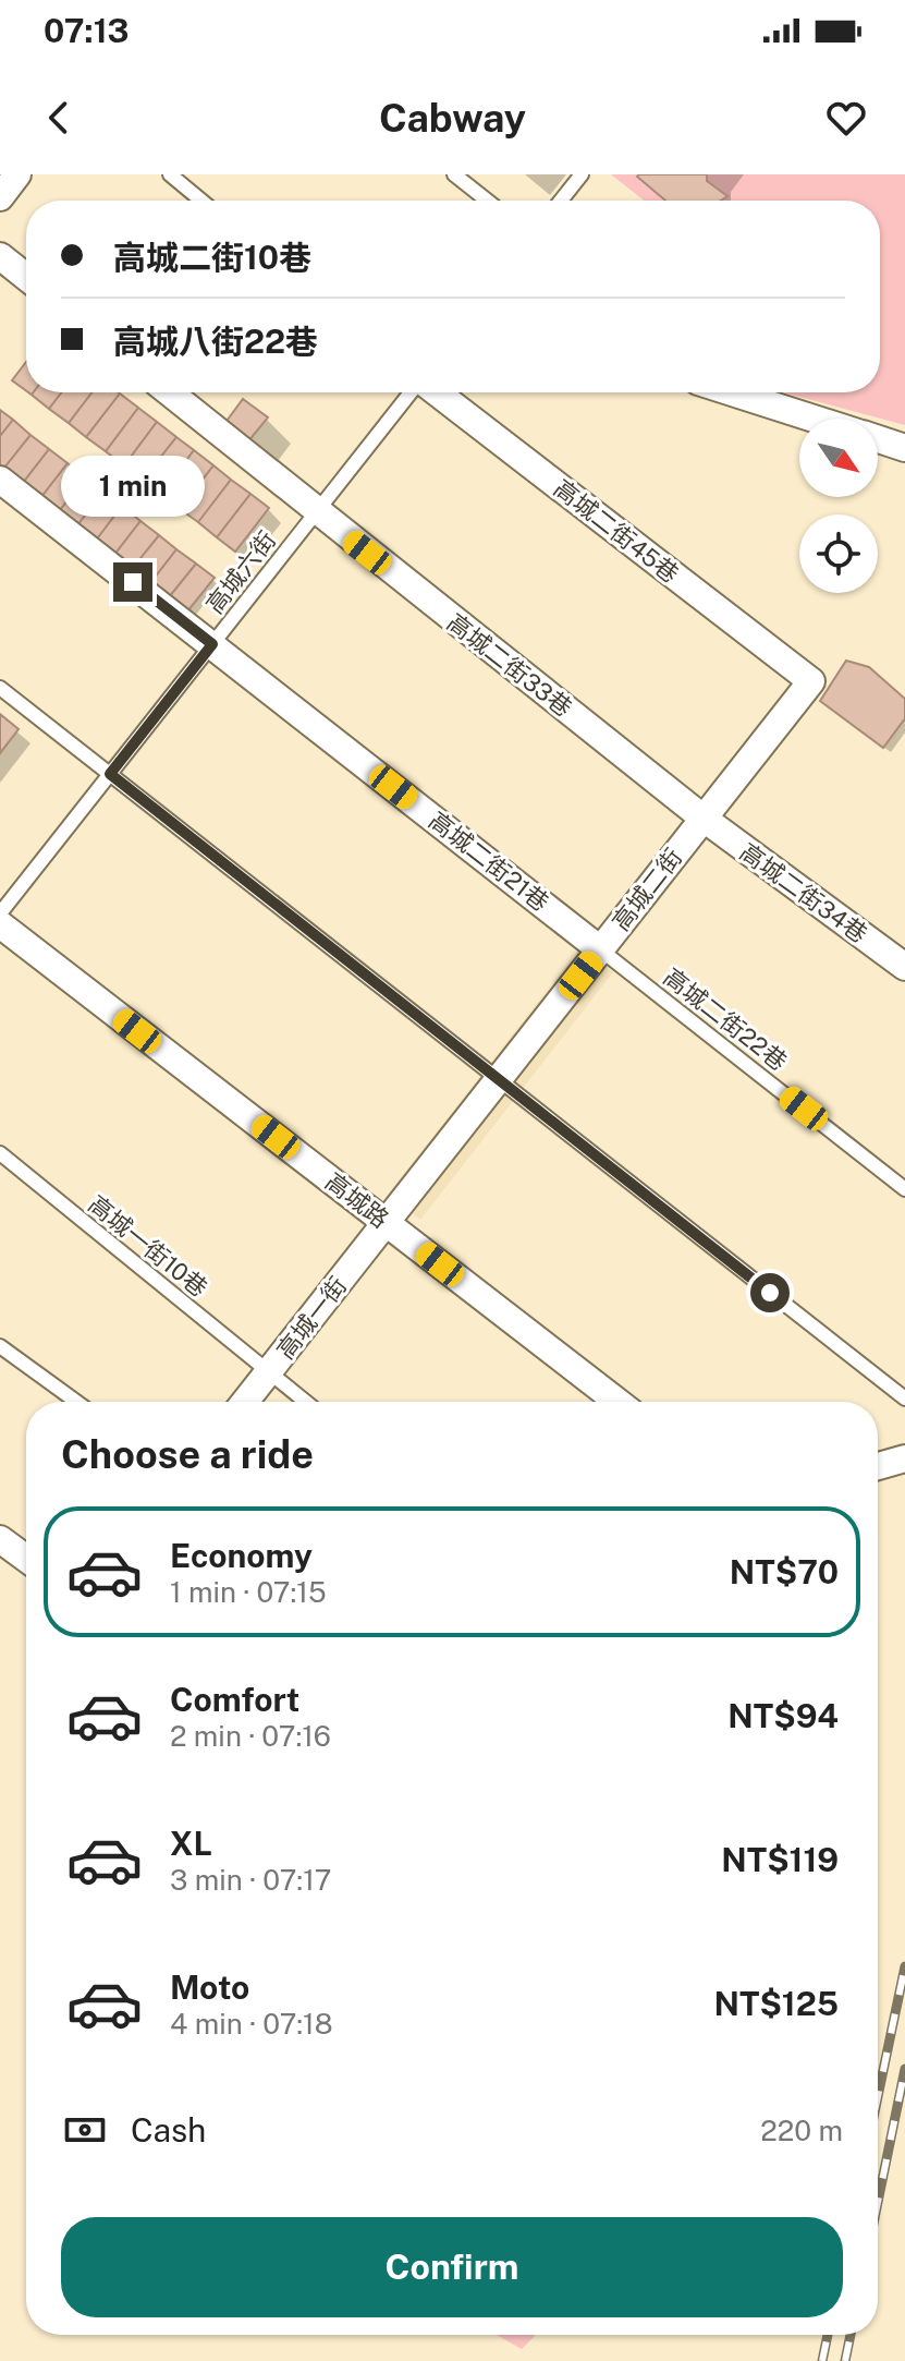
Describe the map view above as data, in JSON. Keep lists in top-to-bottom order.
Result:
{
  "streets": {
    "street": [
      "高城二街45巷",
      "高城二街33巷",
      "高城二街21巷",
      "高城二街",
      "高城二街34巷",
      "高城路",
      "高城一街"
    ],
    "lane": ["高城六街", "高城二街22巷", "高城一街10巷"]
  },
  "crossings": [
    ["高城二街45巷", "高城二街"],
    ["高城六街", "高城二街33巷"],
    ["高城六街", "高城二街21巷"],
    ["高城二街33巷", "高城二街"],
    ["高城二街33巷", "高城二街34巷"],
    ["高城二街21巷", "高城二街"],
    ["高城二街21巷", "高城二街22巷"],
    ["高城二街", "高城二街34巷"],
    ["高城二街", "高城二街22巷"],
    ["高城二街", "高城路"],
    ["高城二街", "高城一街"],
    ["高城路", "高城一街"],
    ["高城一街10巷", "高城一街"]
  ],
  "north": "bottom right",
  "page": {
    "status": "07:13",
    "header": "Cabway",
    "banner": ["高城二街10巷", "高城八街22巷"],
    "bubble": "1 min",
    "heading": "Choose a ride",
    "list": [
      {
        "name": "Economy",
        "note": "1 min · 07:15",
        "value": "NT$70"
      },
      {
        "name": "Comfort",
        "note": "2 min · 07:16",
        "value": "NT$94"
      },
      {
        "name": "XL",
        "note": "3 min · 07:17",
        "value": "NT$119"
      },
      {
        "name": "Moto",
        "note": "4 min · 07:18",
        "value": "NT$125"
      }
    ],
    "pay": ["Cash", "220 m"],
    "buttons": "Confirm"
  }
}
